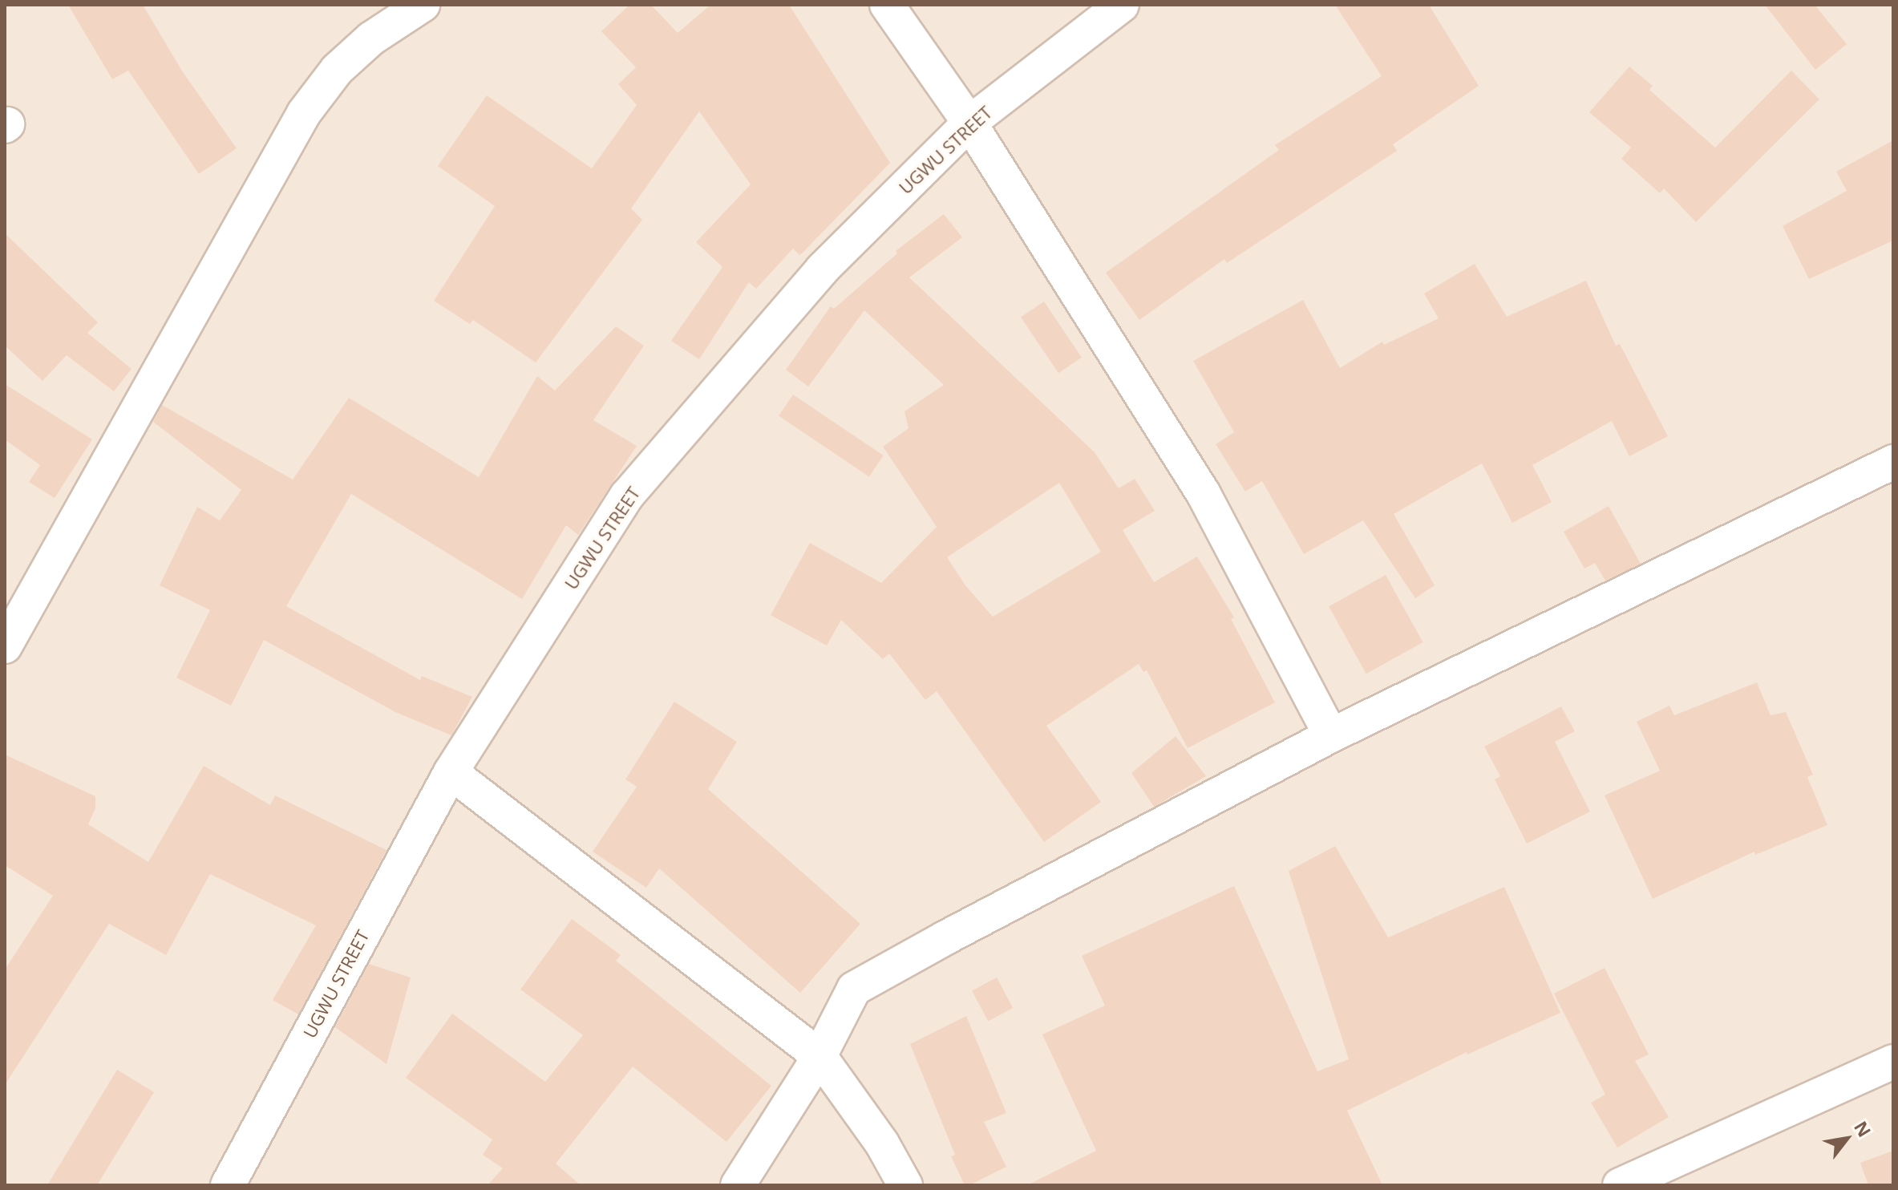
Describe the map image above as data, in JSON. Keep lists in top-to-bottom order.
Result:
{
  "streets": {
    "street": ["UGWU STREET"]
  },
  "north": "top right"
}
